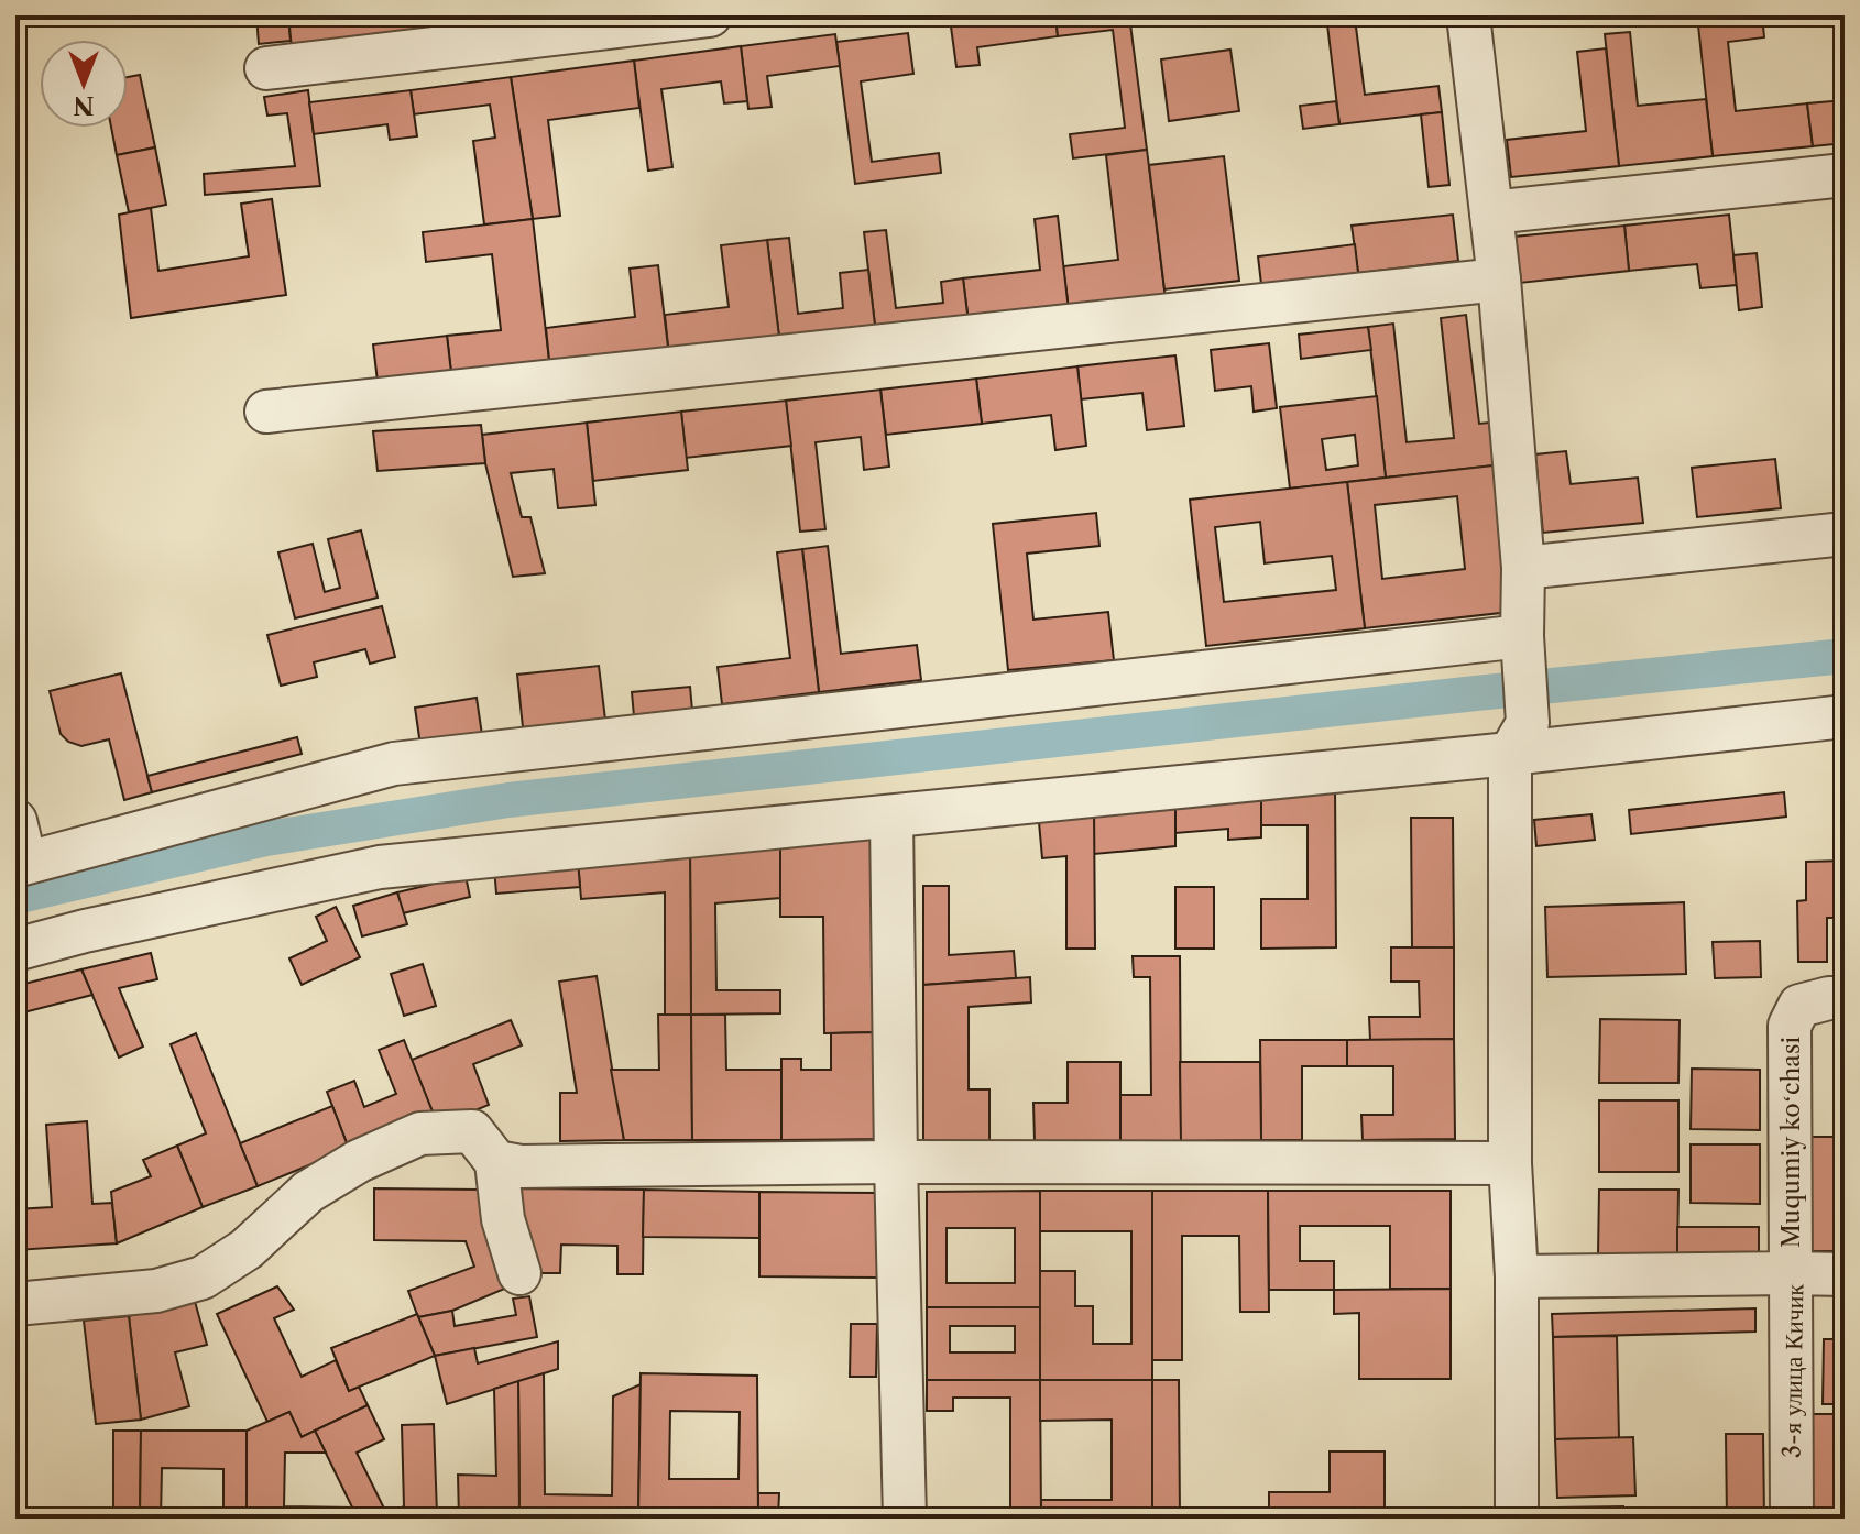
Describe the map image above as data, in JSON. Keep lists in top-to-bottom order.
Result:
{
  "streets": {
    "street": ["Muqumiy koʻchasi", "3-я улица Кичик"]
  },
  "crossings": [
    ["Muqumiy koʻchasi", "3-я улица Кичик"]
  ],
  "north": "bottom"
}
